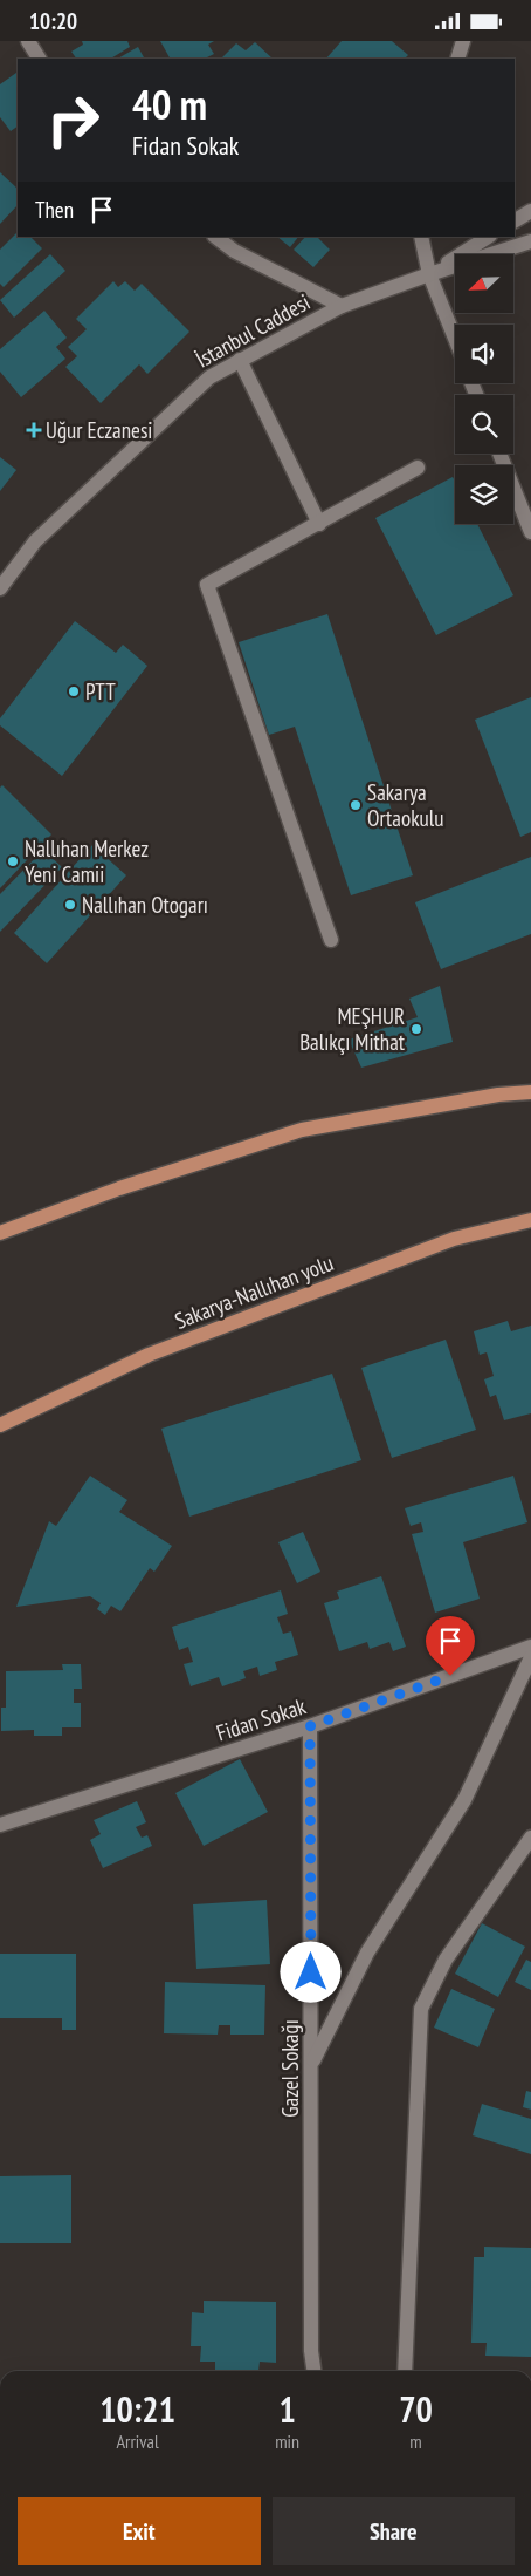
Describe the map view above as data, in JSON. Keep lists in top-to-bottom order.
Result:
{
  "streets": {
    "main road": ["Sakarya-Nallıhan yolu"],
    "street": ["İstanbul Caddesi", "Fidan Sokak", "Gazel Sokağı"]
  },
  "crossings": [
    ["Fidan Sokak", "Gazel Sokağı"]
  ],
  "places": {
    "health": ["Uğur Eczanesi"],
    "other": [
      "PTT",
      "Sakarya Ortaokulu",
      "Nallıhan Merkez Yeni Camii",
      "Nallıhan Otogarı",
      "MEŞHUR Balıkçı Mithat"
    ]
  },
  "north": "bottom left",
  "page": {
    "status": "10:20",
    "turn": ["40 m", "Fidan Sokak"],
    "then": "Then",
    "eta": [
      "10:21",
      "Arrival",
      "1",
      "min",
      "70",
      "m"
    ],
    "buttons": ["Exit", "Share"]
  }
}
